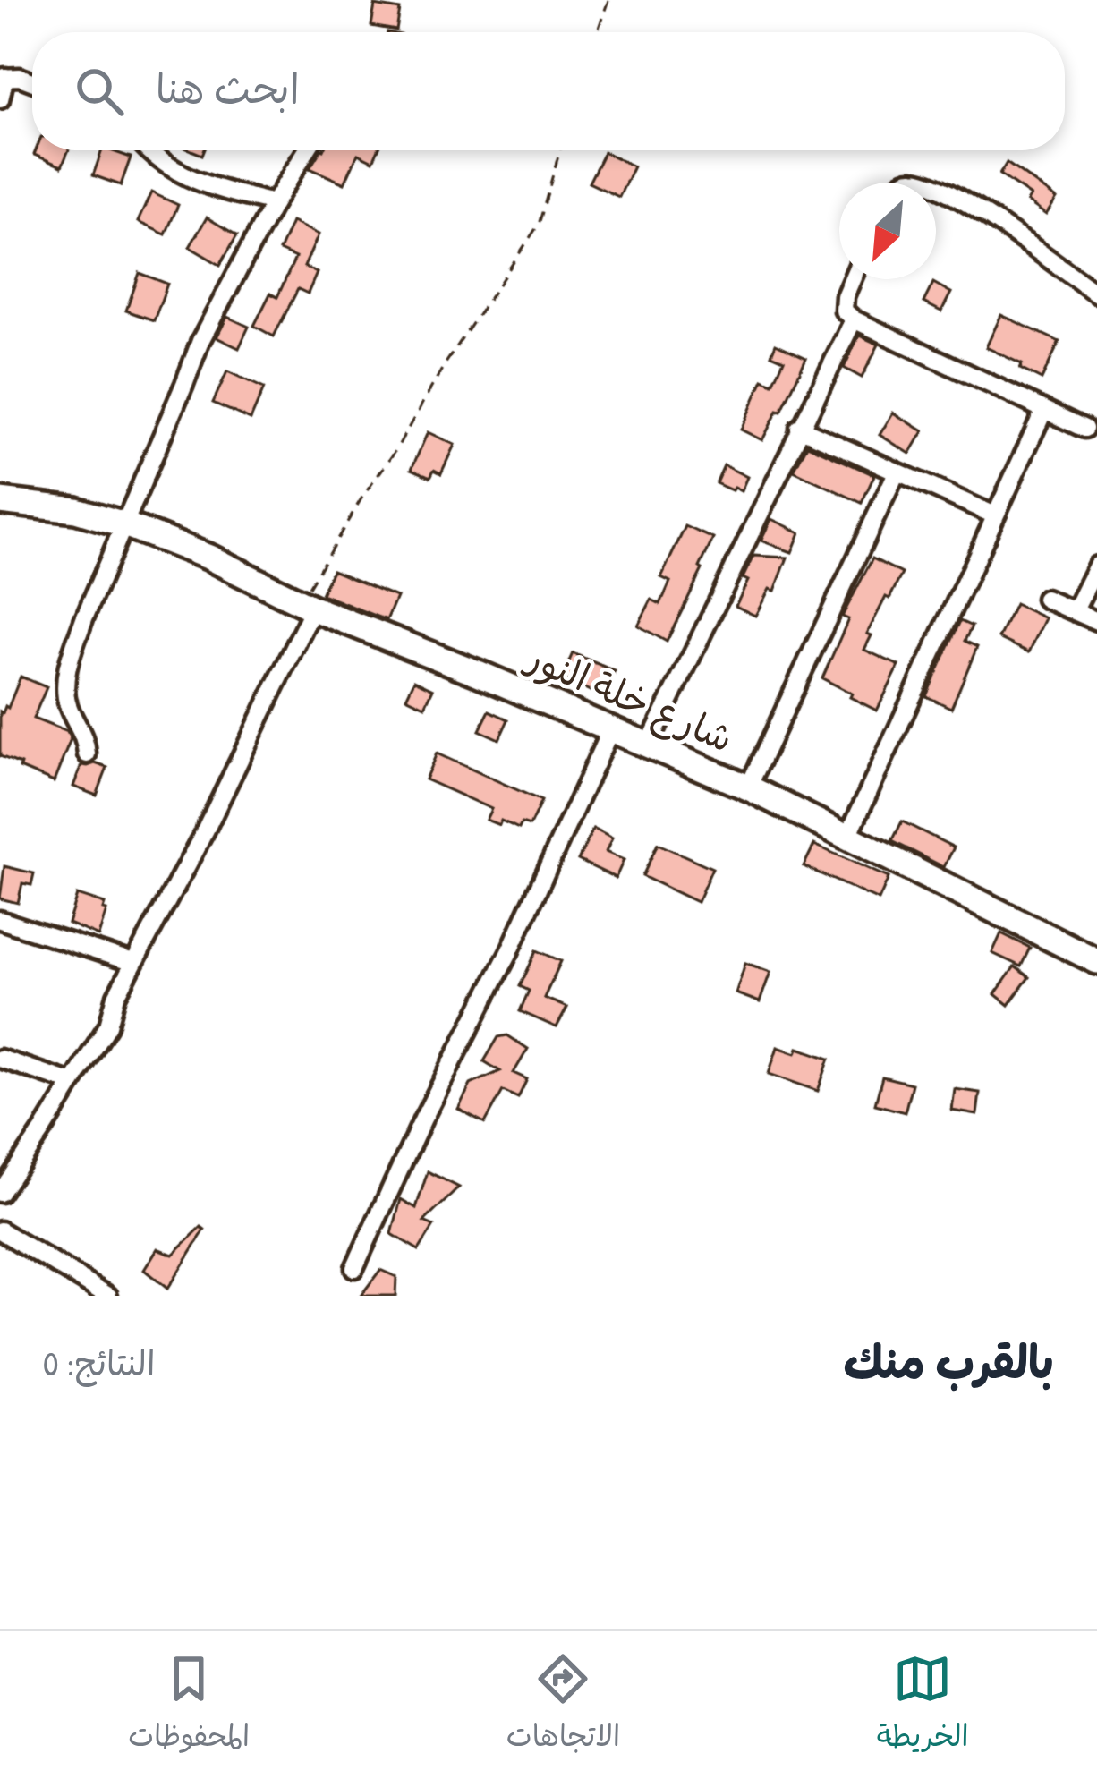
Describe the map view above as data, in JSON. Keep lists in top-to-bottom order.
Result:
{
  "streets": {
    "street": ["شارع خلة النور"]
  },
  "north": "bottom left",
  "page": {
    "search": "ابحث هنا",
    "heading": ["بالقرب منك", "النتائج: 0"],
    "nav": ["الخريطة", "الاتجاهات", "المحفوظات"]
  }
}
